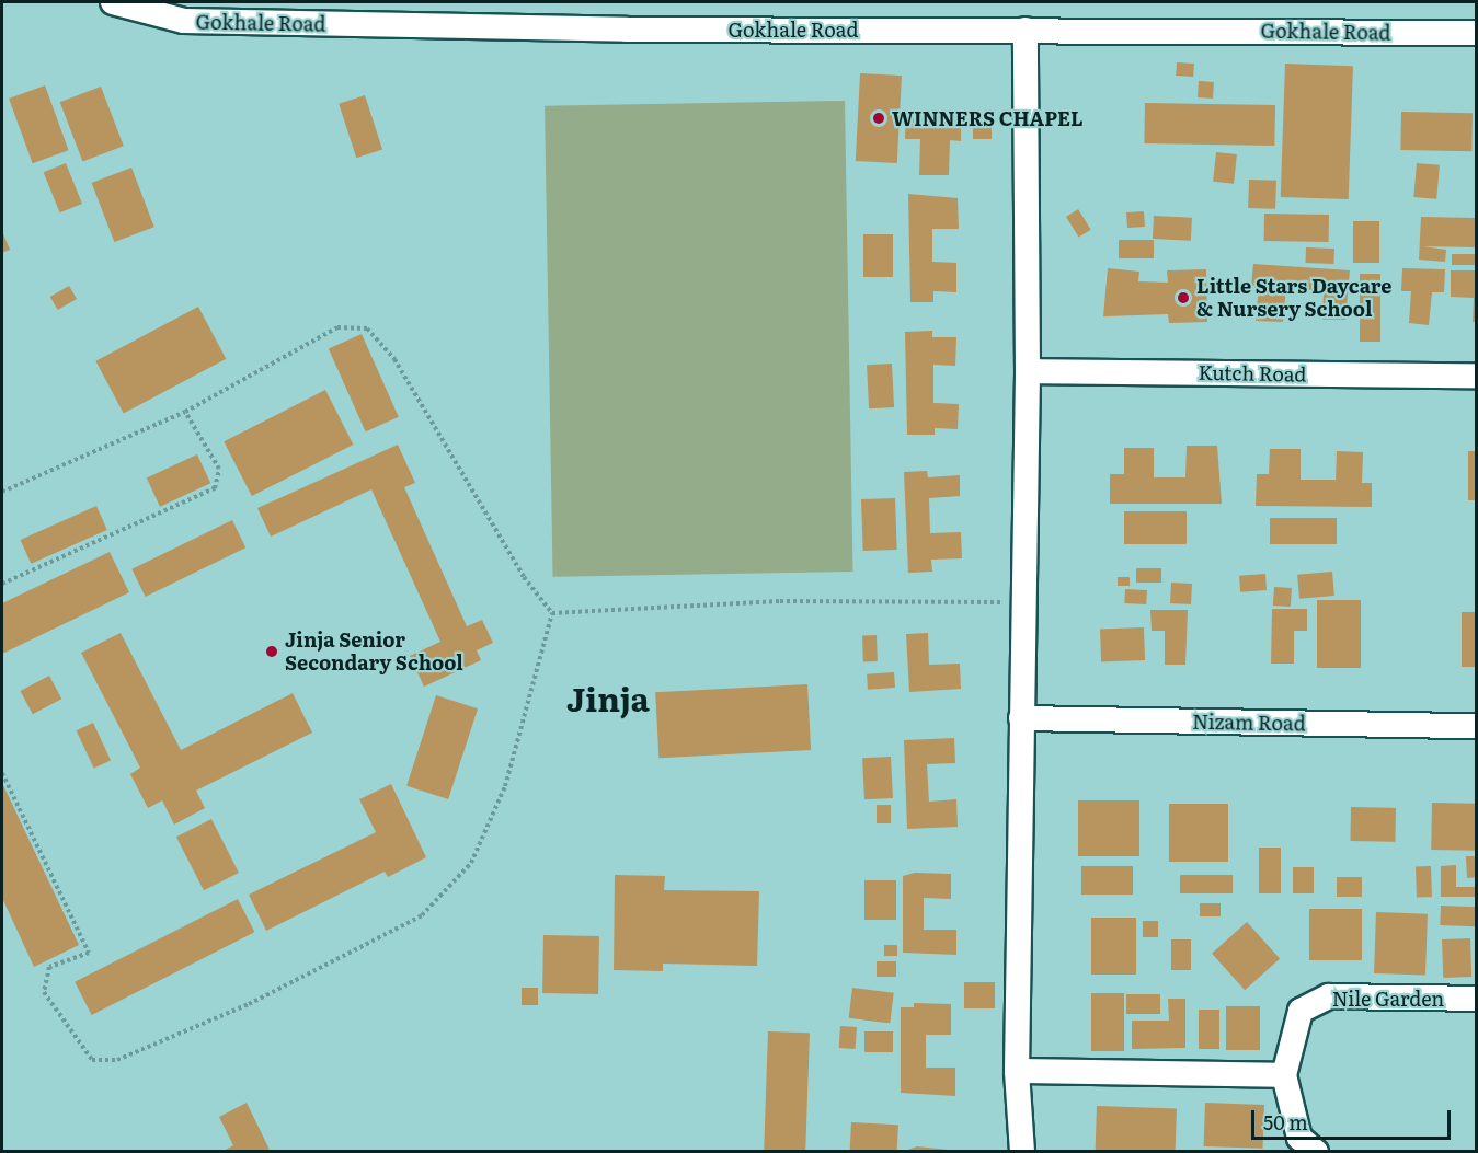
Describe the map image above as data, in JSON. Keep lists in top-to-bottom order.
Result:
{
  "streets": {
    "street": [
      "Gokhale Road",
      "Kutch Road",
      "Nizam Road",
      "Nile Garden"
    ]
  },
  "districts": ["Jinja"],
  "places": ["WINNERS CHAPEL", "Little Stars Daycare & Nursery School", "Jinja Senior Secondary School"],
  "scale_bar": "50 m"
}
